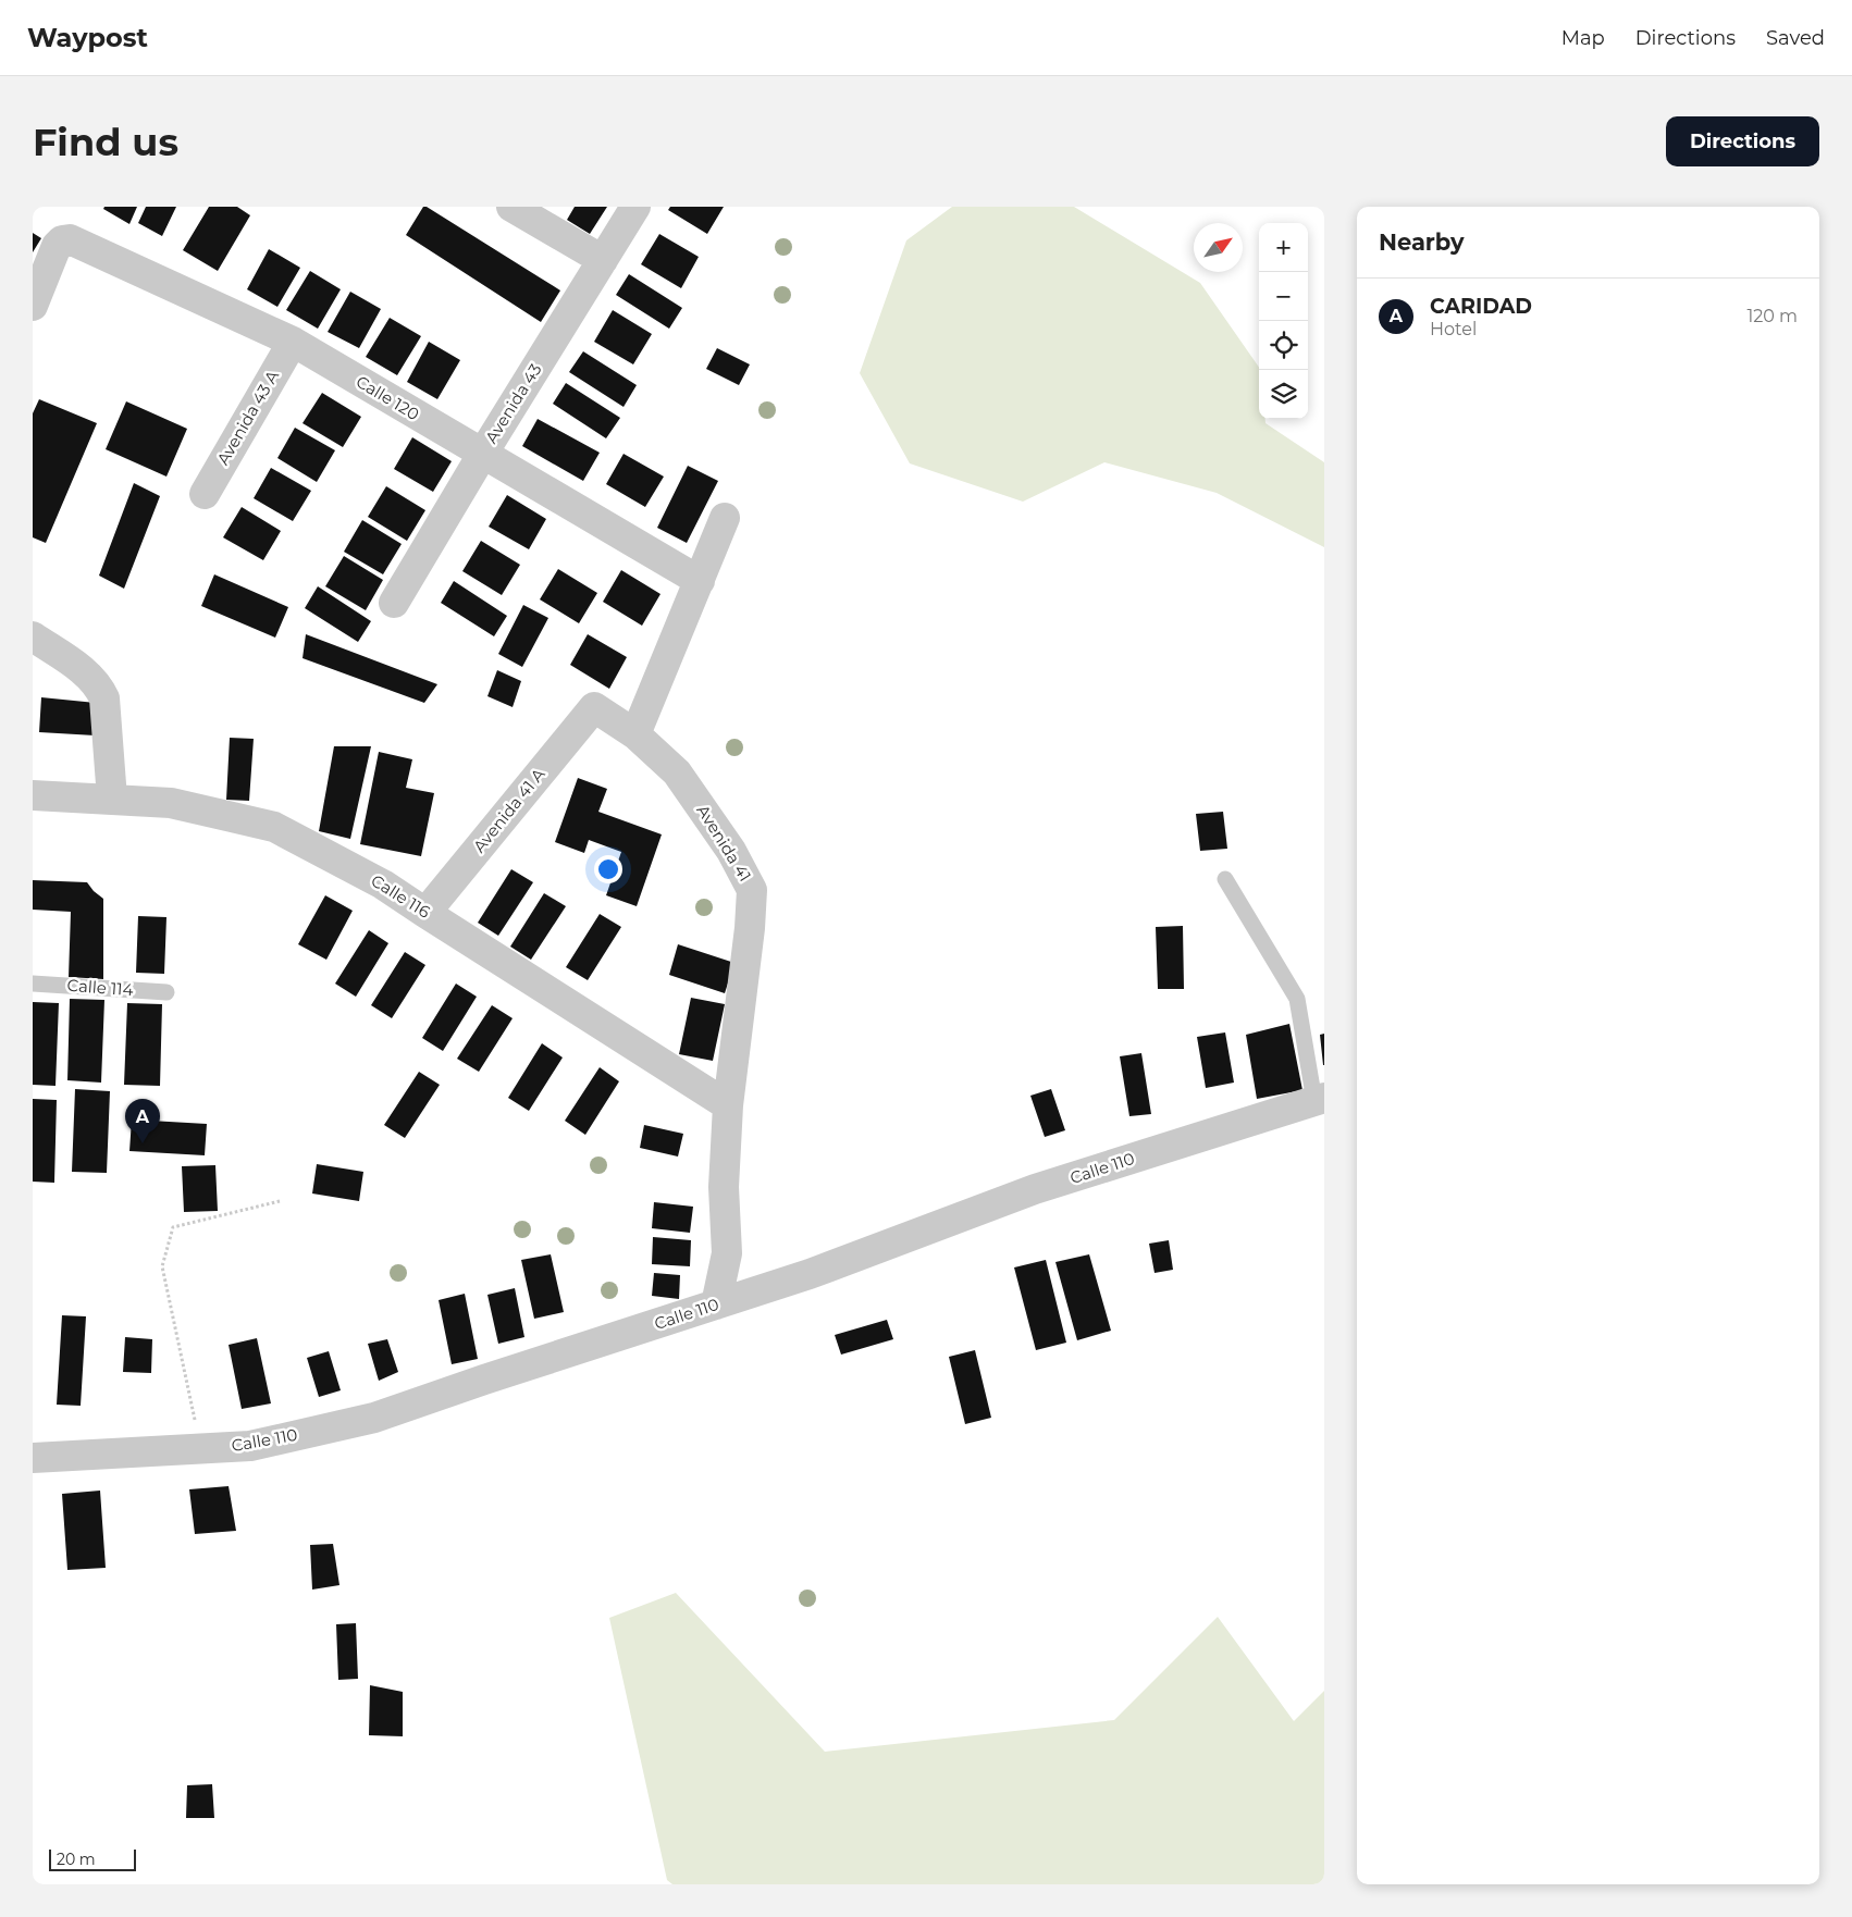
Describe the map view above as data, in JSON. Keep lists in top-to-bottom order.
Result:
{
  "streets": {
    "street": [
      "Calle 120",
      "Avenida 43",
      "Avenida 43 A",
      "Avenida 41 A",
      "Avenida 41",
      "Calle 116",
      "Calle 110"
    ],
    "lane": ["Calle 114"]
  },
  "crossings": [
    ["Calle 120", "Avenida 43"],
    ["Calle 120", "Avenida 43 A"],
    ["Avenida 41 A", "Avenida 41"],
    ["Avenida 41 A", "Calle 116"],
    ["Avenida 41", "Calle 116"],
    ["Avenida 41", "Calle 110"]
  ],
  "scale_bar": "20 m",
  "north": "top right",
  "page": {
    "header": "Waypost",
    "nav": ["Map", "Directions", "Saved"],
    "buttons": "Directions",
    "title": "Find us",
    "heading": "Nearby",
    "map_buttons": ["+", "−"],
    "list": [
      {
        "mark": "A",
        "name": "CARIDAD",
        "note": "Hotel",
        "value": "120 m"
      }
    ],
    "pins": "A",
    "scale": "20 m"
  }
}
